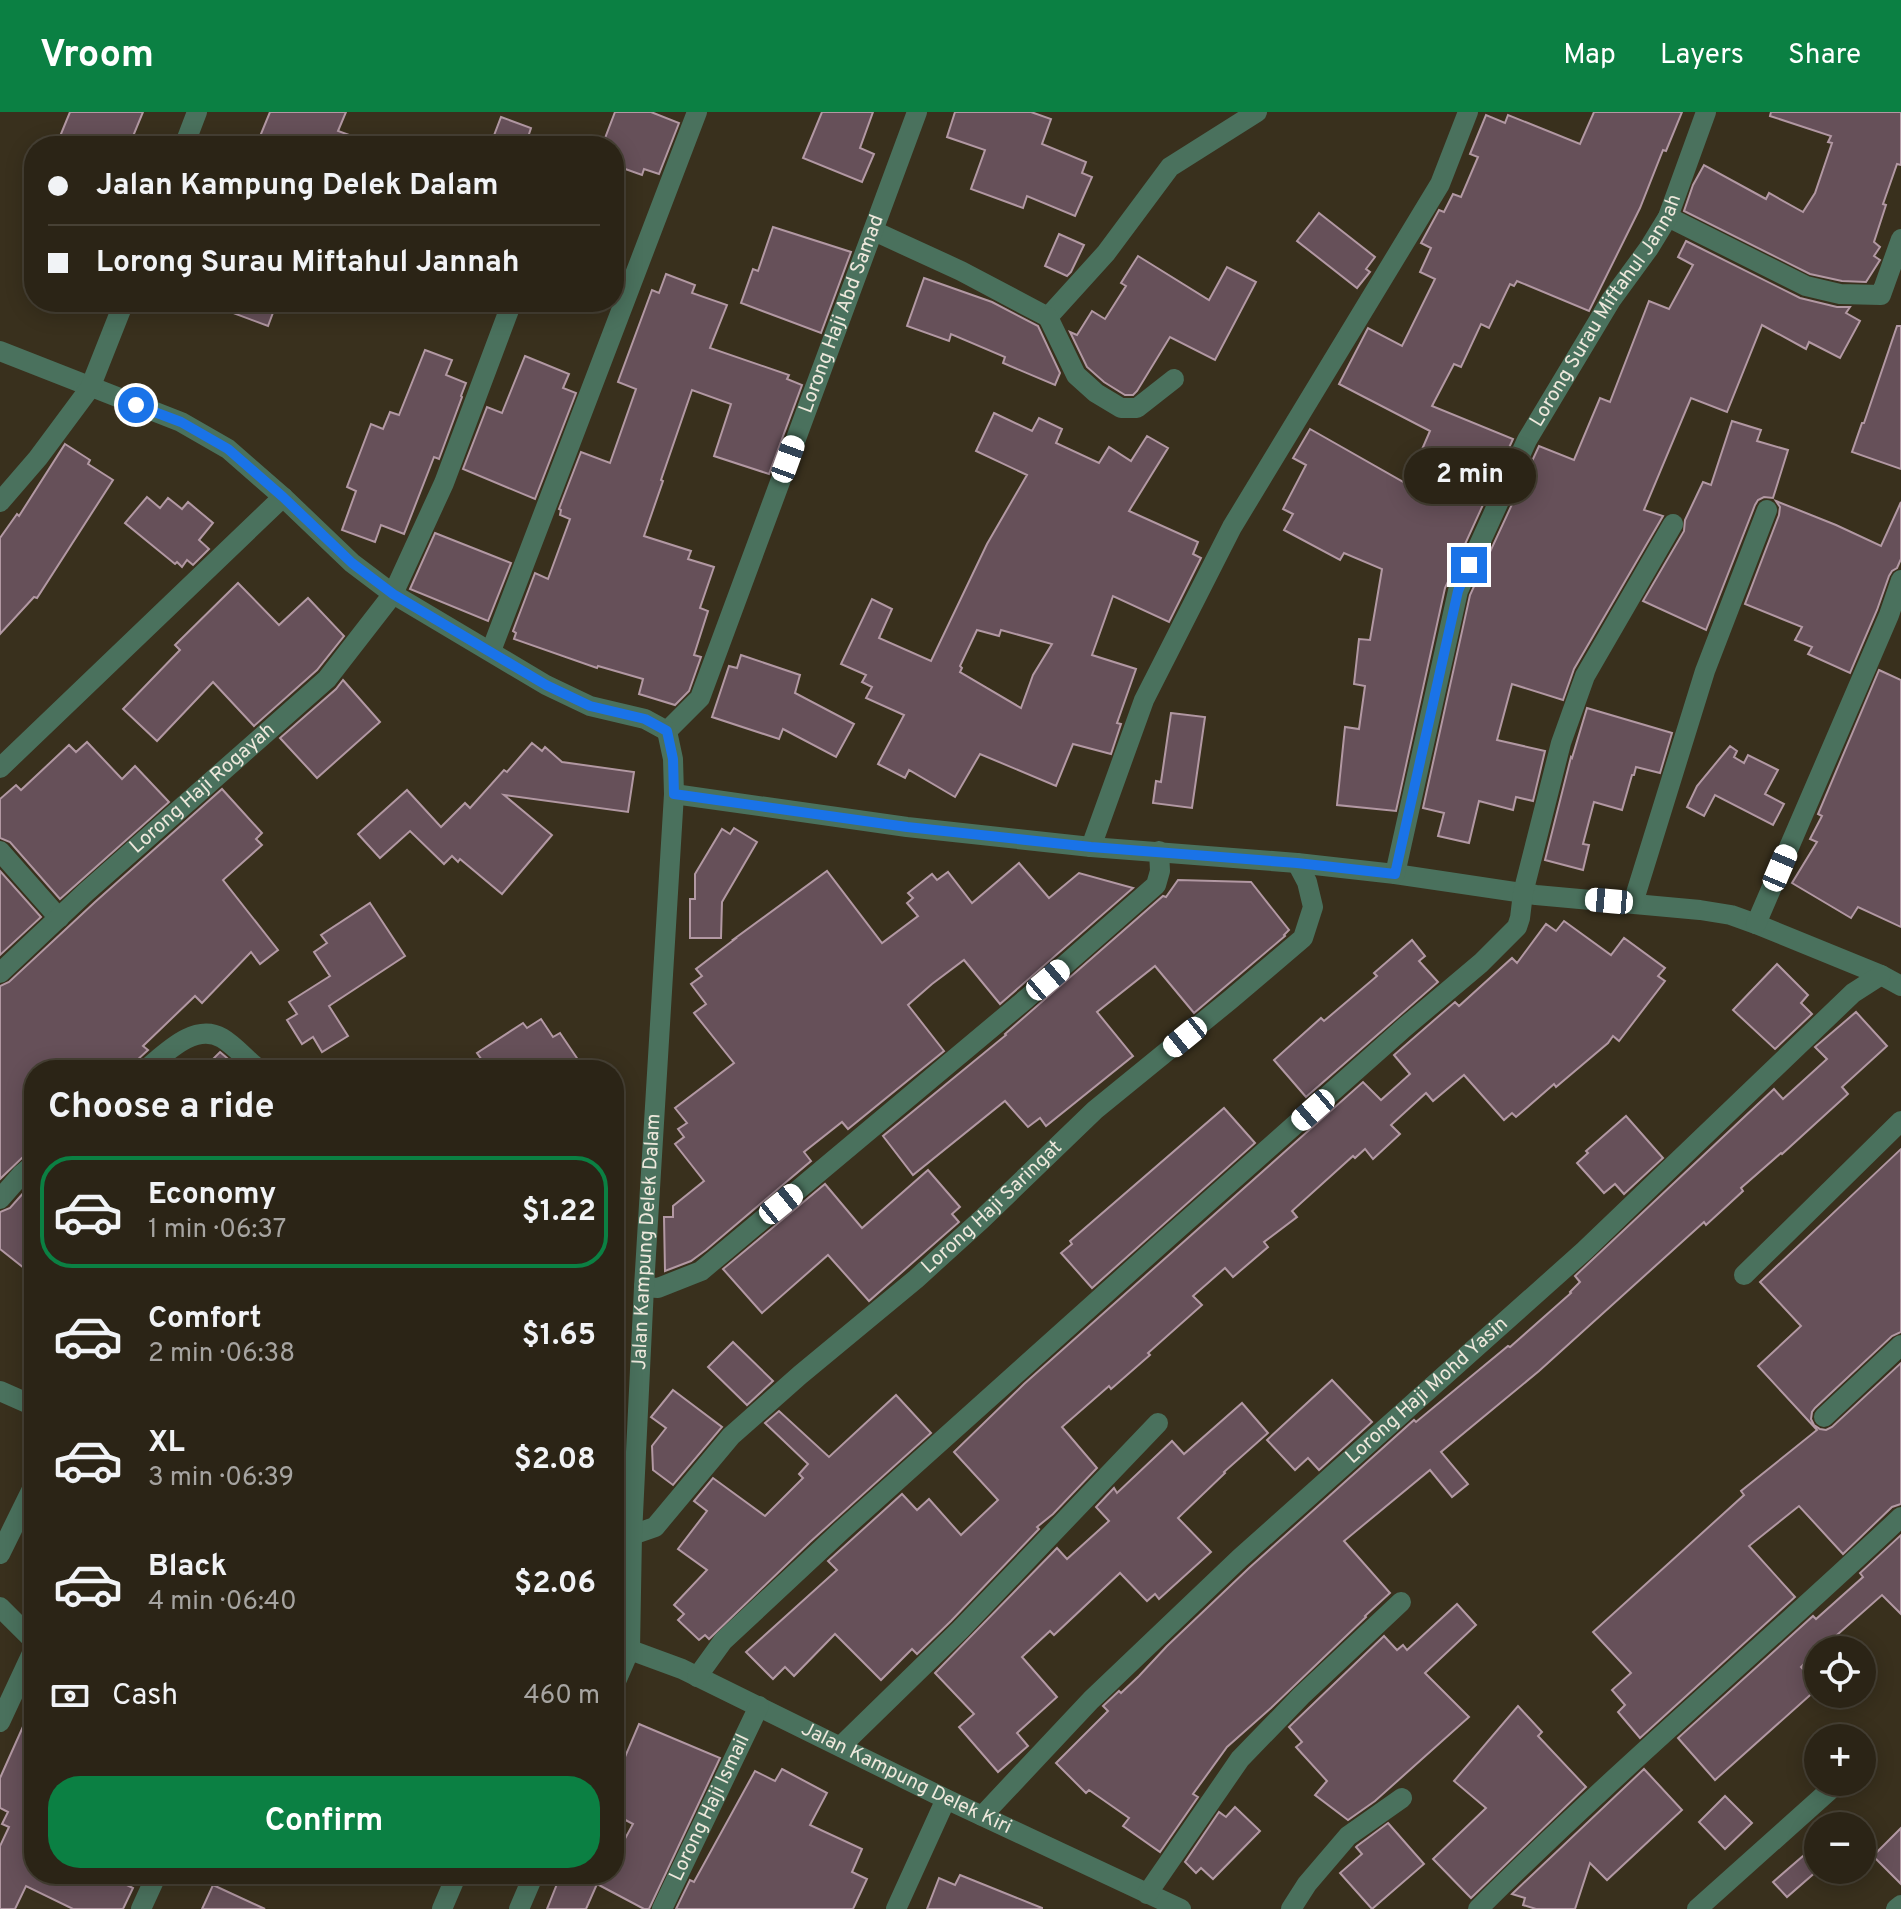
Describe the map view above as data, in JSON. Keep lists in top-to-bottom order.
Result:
{
  "streets": {
    "street": [
      "Lorong Surau Miftahul Jannah",
      "Lorong Haji Abd Samad",
      "Lorong Haji Rogayah",
      "Lorong Haji Saringat",
      "Jalan Kampung Delek Dalam",
      "Lorong Haji Mohd Yasin",
      "Jalan Kampung Delek Kiri",
      "Lorong Haji Ismail"
    ]
  },
  "crossings": [
    ["Lorong Haji Abd Samad", "Jalan Kampung Delek Dalam"],
    ["Lorong Haji Saringat", "Jalan Kampung Delek Dalam"],
    ["Lorong Haji Mohd Yasin", "Jalan Kampung Delek Kiri"],
    ["Jalan Kampung Delek Kiri", "Lorong Haji Ismail"]
  ],
  "page": {
    "header": "Vroom",
    "nav": ["Map", "Layers", "Share"],
    "banner": ["Jalan Kampung Delek Dalam", "Lorong Surau Miftahul Jannah"],
    "bubble": "2 min",
    "heading": "Choose a ride",
    "list": [
      {
        "name": "Economy",
        "note": "1 min · 06:37",
        "value": "$1.22"
      },
      {
        "name": "Comfort",
        "note": "2 min · 06:38",
        "value": "$1.65"
      },
      {
        "name": "XL",
        "note": "3 min · 06:39",
        "value": "$2.08"
      },
      {
        "name": "Black",
        "note": "4 min · 06:40",
        "value": "$2.06"
      }
    ],
    "map_buttons": ["+", "−"],
    "pay": ["Cash", "460 m"],
    "buttons": "Confirm"
  }
}
